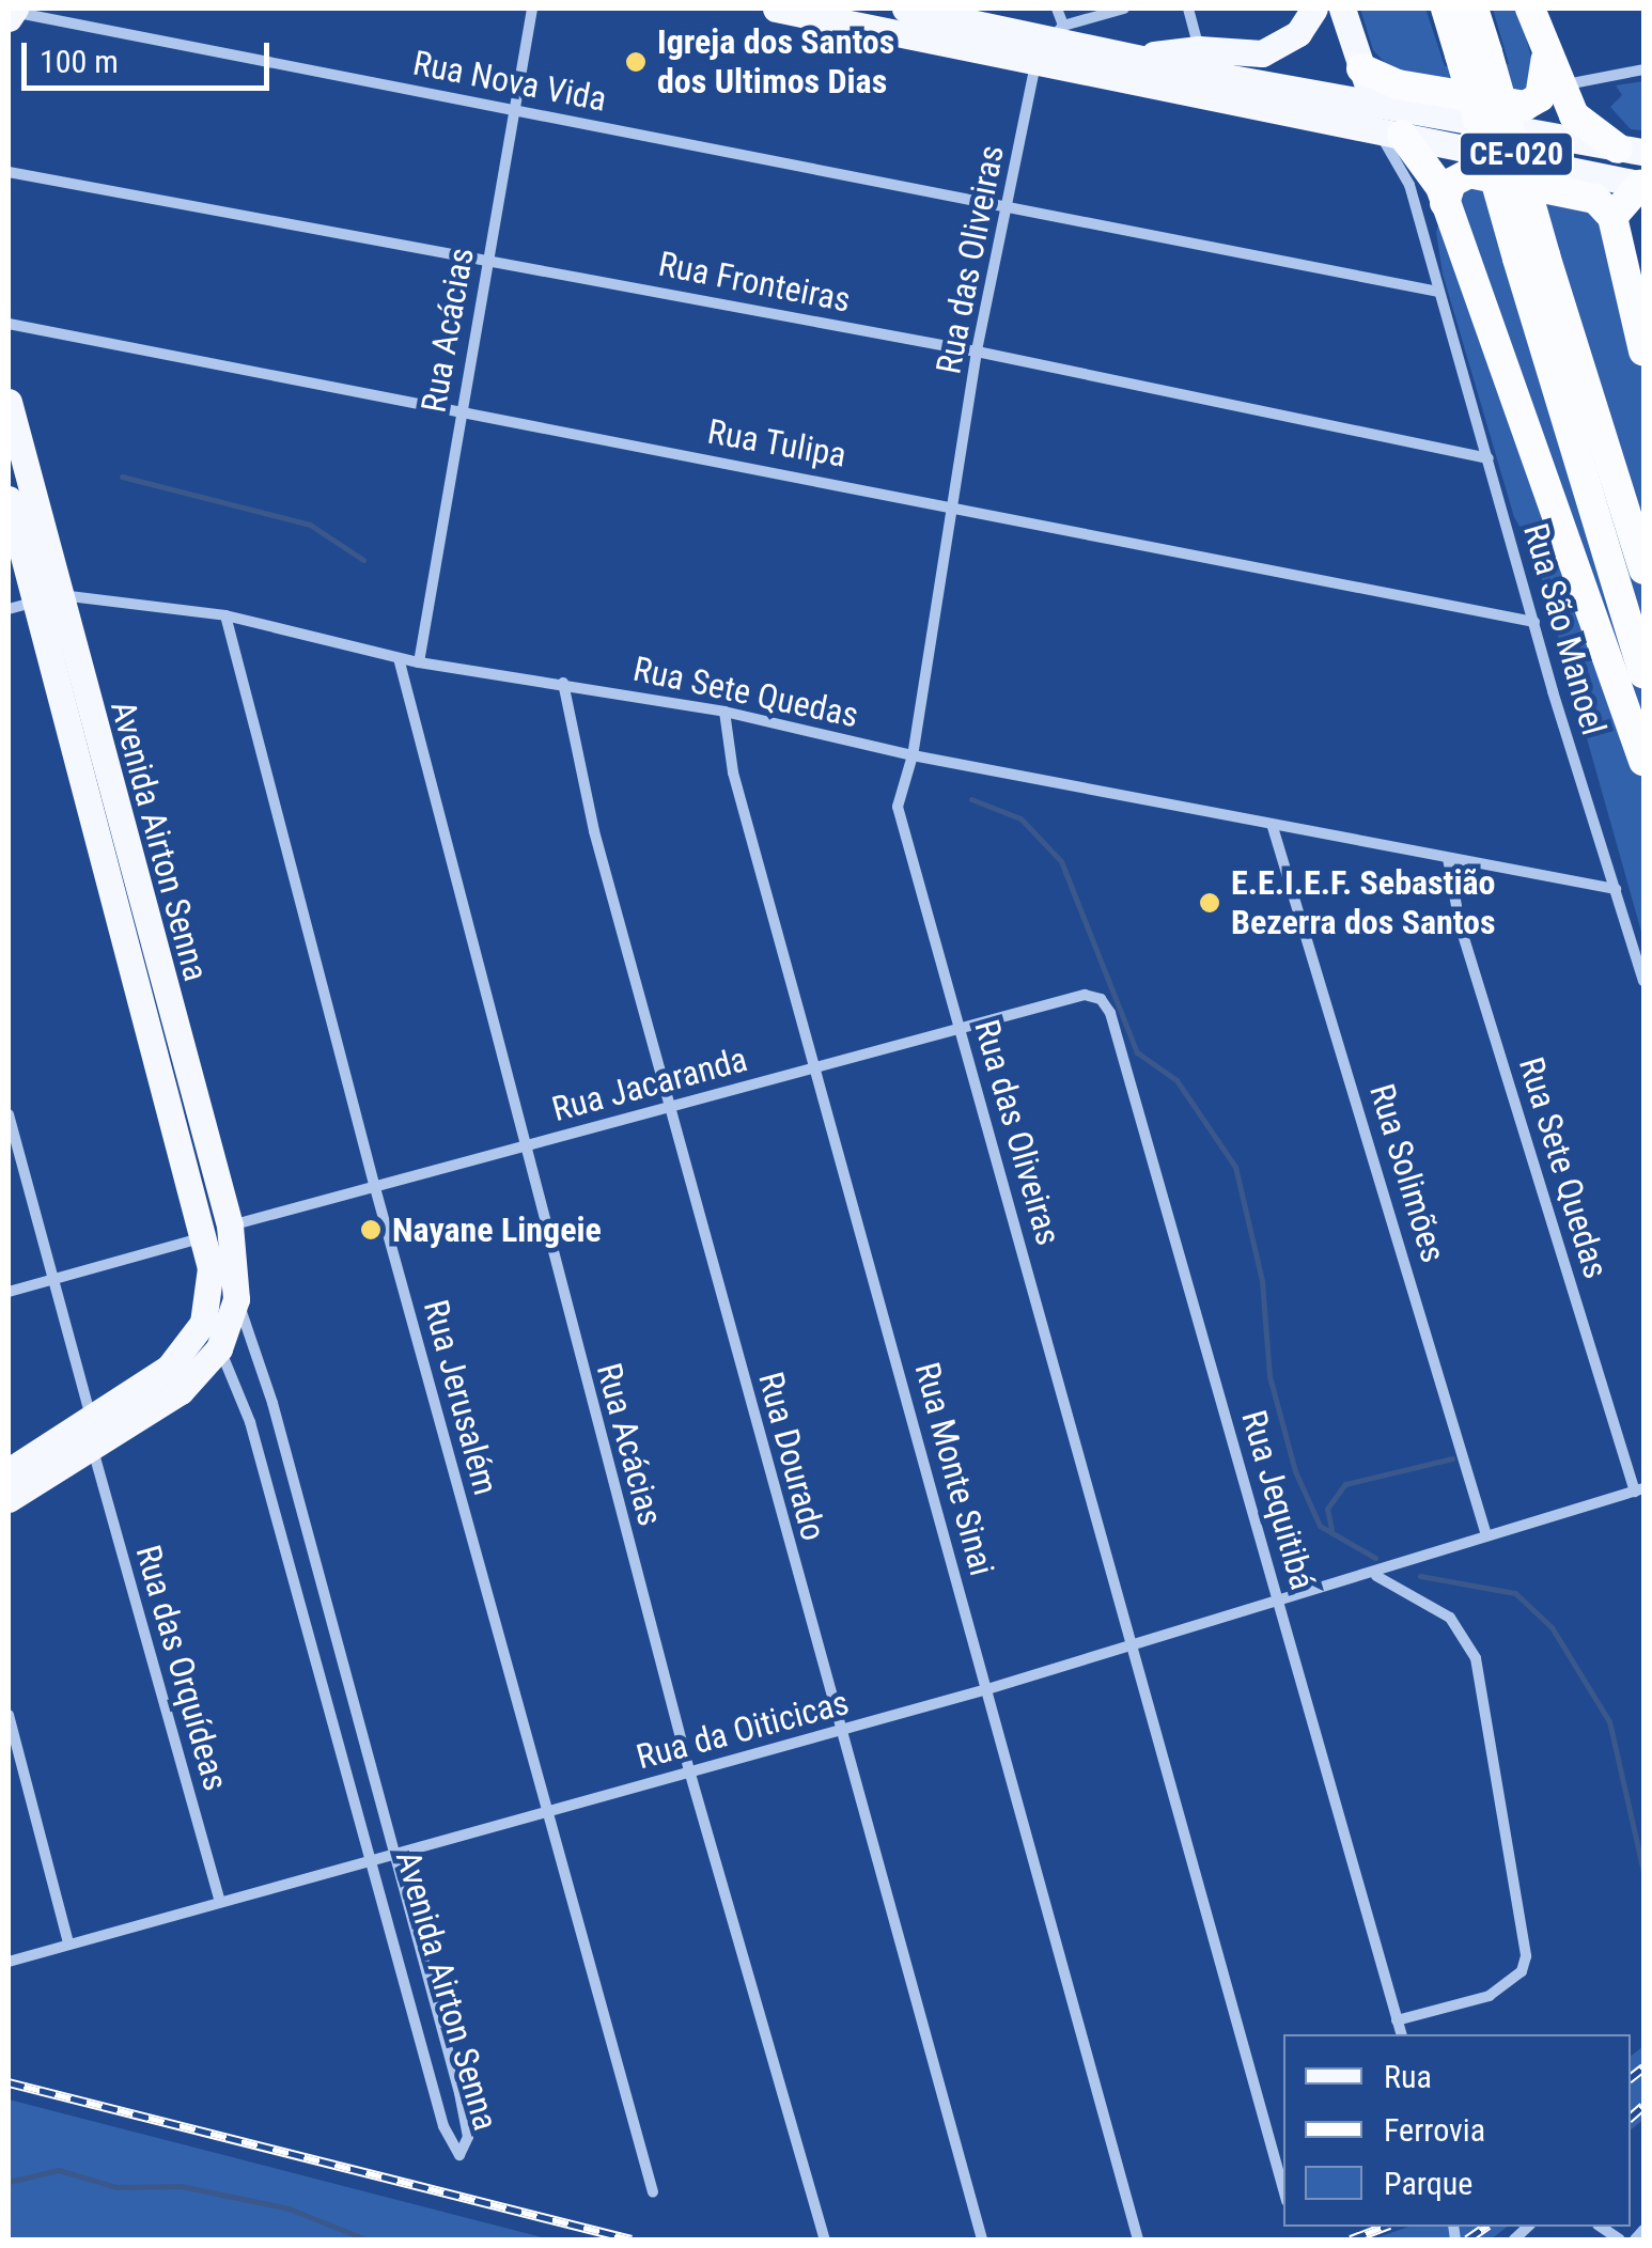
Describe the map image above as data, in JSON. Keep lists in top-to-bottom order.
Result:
{
  "streets": {
    "highway": ["CE-020"],
    "main road": ["Avenida Airton Senna"],
    "street": [
      "Rua Nova Vida",
      "Rua das Oliveiras",
      "Rua Fronteiras",
      "Rua Acácias",
      "Rua Tulipa",
      "Rua São Manoel",
      "Rua Sete Quedas",
      "Rua Jacaranda",
      "Rua Solimões",
      "Rua Jerusalém",
      "Rua Dourado",
      "Rua Monte Sinai",
      "Rua Jequitibá",
      "Rua das Orquídeas",
      "Rua da Oiticicas"
    ]
  },
  "crossings": [
    ["Rua Nova Vida", "Rua das Oliveiras"],
    ["Rua Nova Vida", "Rua Acácias"],
    ["Rua Nova Vida", "Rua São Manoel"],
    ["Rua das Oliveiras", "Rua Fronteiras"],
    ["Rua das Oliveiras", "Rua Tulipa"],
    ["Rua das Oliveiras", "Rua Sete Quedas"],
    ["Rua das Oliveiras", "Rua Jacaranda"],
    ["Rua das Oliveiras", "Rua da Oiticicas"],
    ["Rua Fronteiras", "Rua Acácias"],
    ["Rua Fronteiras", "Rua São Manoel"],
    ["Rua Acácias", "Rua Tulipa"],
    ["Rua Acácias", "Rua Sete Quedas"],
    ["Rua Acácias", "Rua Jacaranda"],
    ["Rua Acácias", "Rua da Oiticicas"],
    ["Rua Tulipa", "Rua São Manoel"],
    ["Rua São Manoel", "Rua Sete Quedas"],
    ["Rua Sete Quedas", "Avenida Airton Senna"],
    ["Rua Sete Quedas", "Rua Solimões"],
    ["Rua Sete Quedas", "Rua Jerusalém"],
    ["Rua Sete Quedas", "Rua Dourado"],
    ["Rua Sete Quedas", "Rua Monte Sinai"],
    ["Rua Sete Quedas", "Rua da Oiticicas"],
    ["Avenida Airton Senna", "Rua Jacaranda"],
    ["Avenida Airton Senna", "Rua da Oiticicas"],
    ["Rua Jacaranda", "Rua Jerusalém"],
    ["Rua Jacaranda", "Rua Dourado"],
    ["Rua Jacaranda", "Rua Monte Sinai"],
    ["Rua Jacaranda", "Rua Jequitibá"],
    ["Rua Solimões", "Rua da Oiticicas"],
    ["Rua Jerusalém", "Rua da Oiticicas"],
    ["Rua Dourado", "Rua da Oiticicas"],
    ["Rua Monte Sinai", "Rua da Oiticicas"],
    ["Rua Jequitibá", "Rua da Oiticicas"],
    ["Rua das Orquídeas", "Rua da Oiticicas"]
  ],
  "places": ["Igreja dos Santos dos Ultimos Dias", "E.E.I.E.F. Sebastião Bezerra dos Santos", "Nayane Lingeie"],
  "legend": ["Rua", "Ferrovia", "Parque"],
  "scale_bar": "100 m"
}
